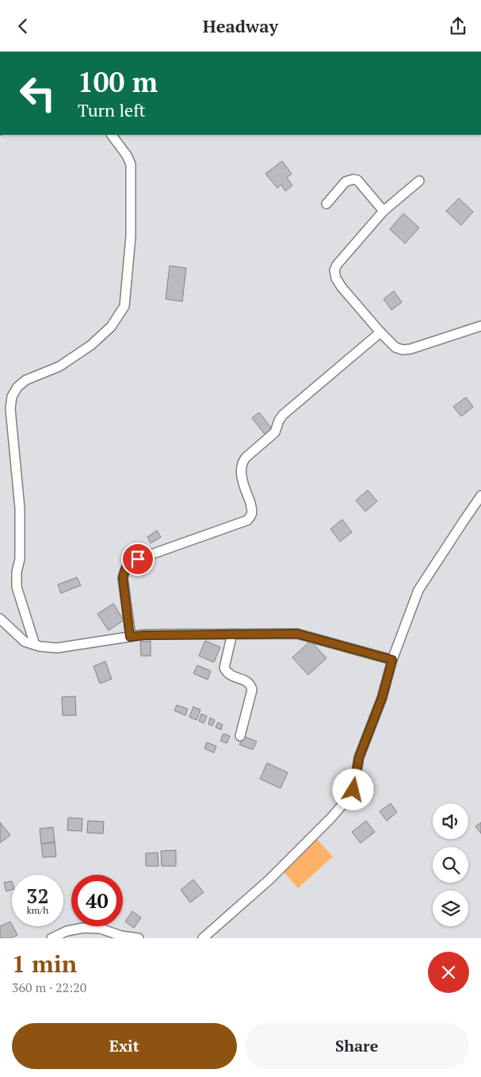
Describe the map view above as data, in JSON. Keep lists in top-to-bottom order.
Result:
{
  "page": {
    "header": "Headway",
    "turn": ["100 m", "Turn left"],
    "speed": "32 km/h",
    "limit": "40",
    "heading": ["1 min", "360 m · 22:20"],
    "buttons": ["Exit", "Share"]
  }
}
